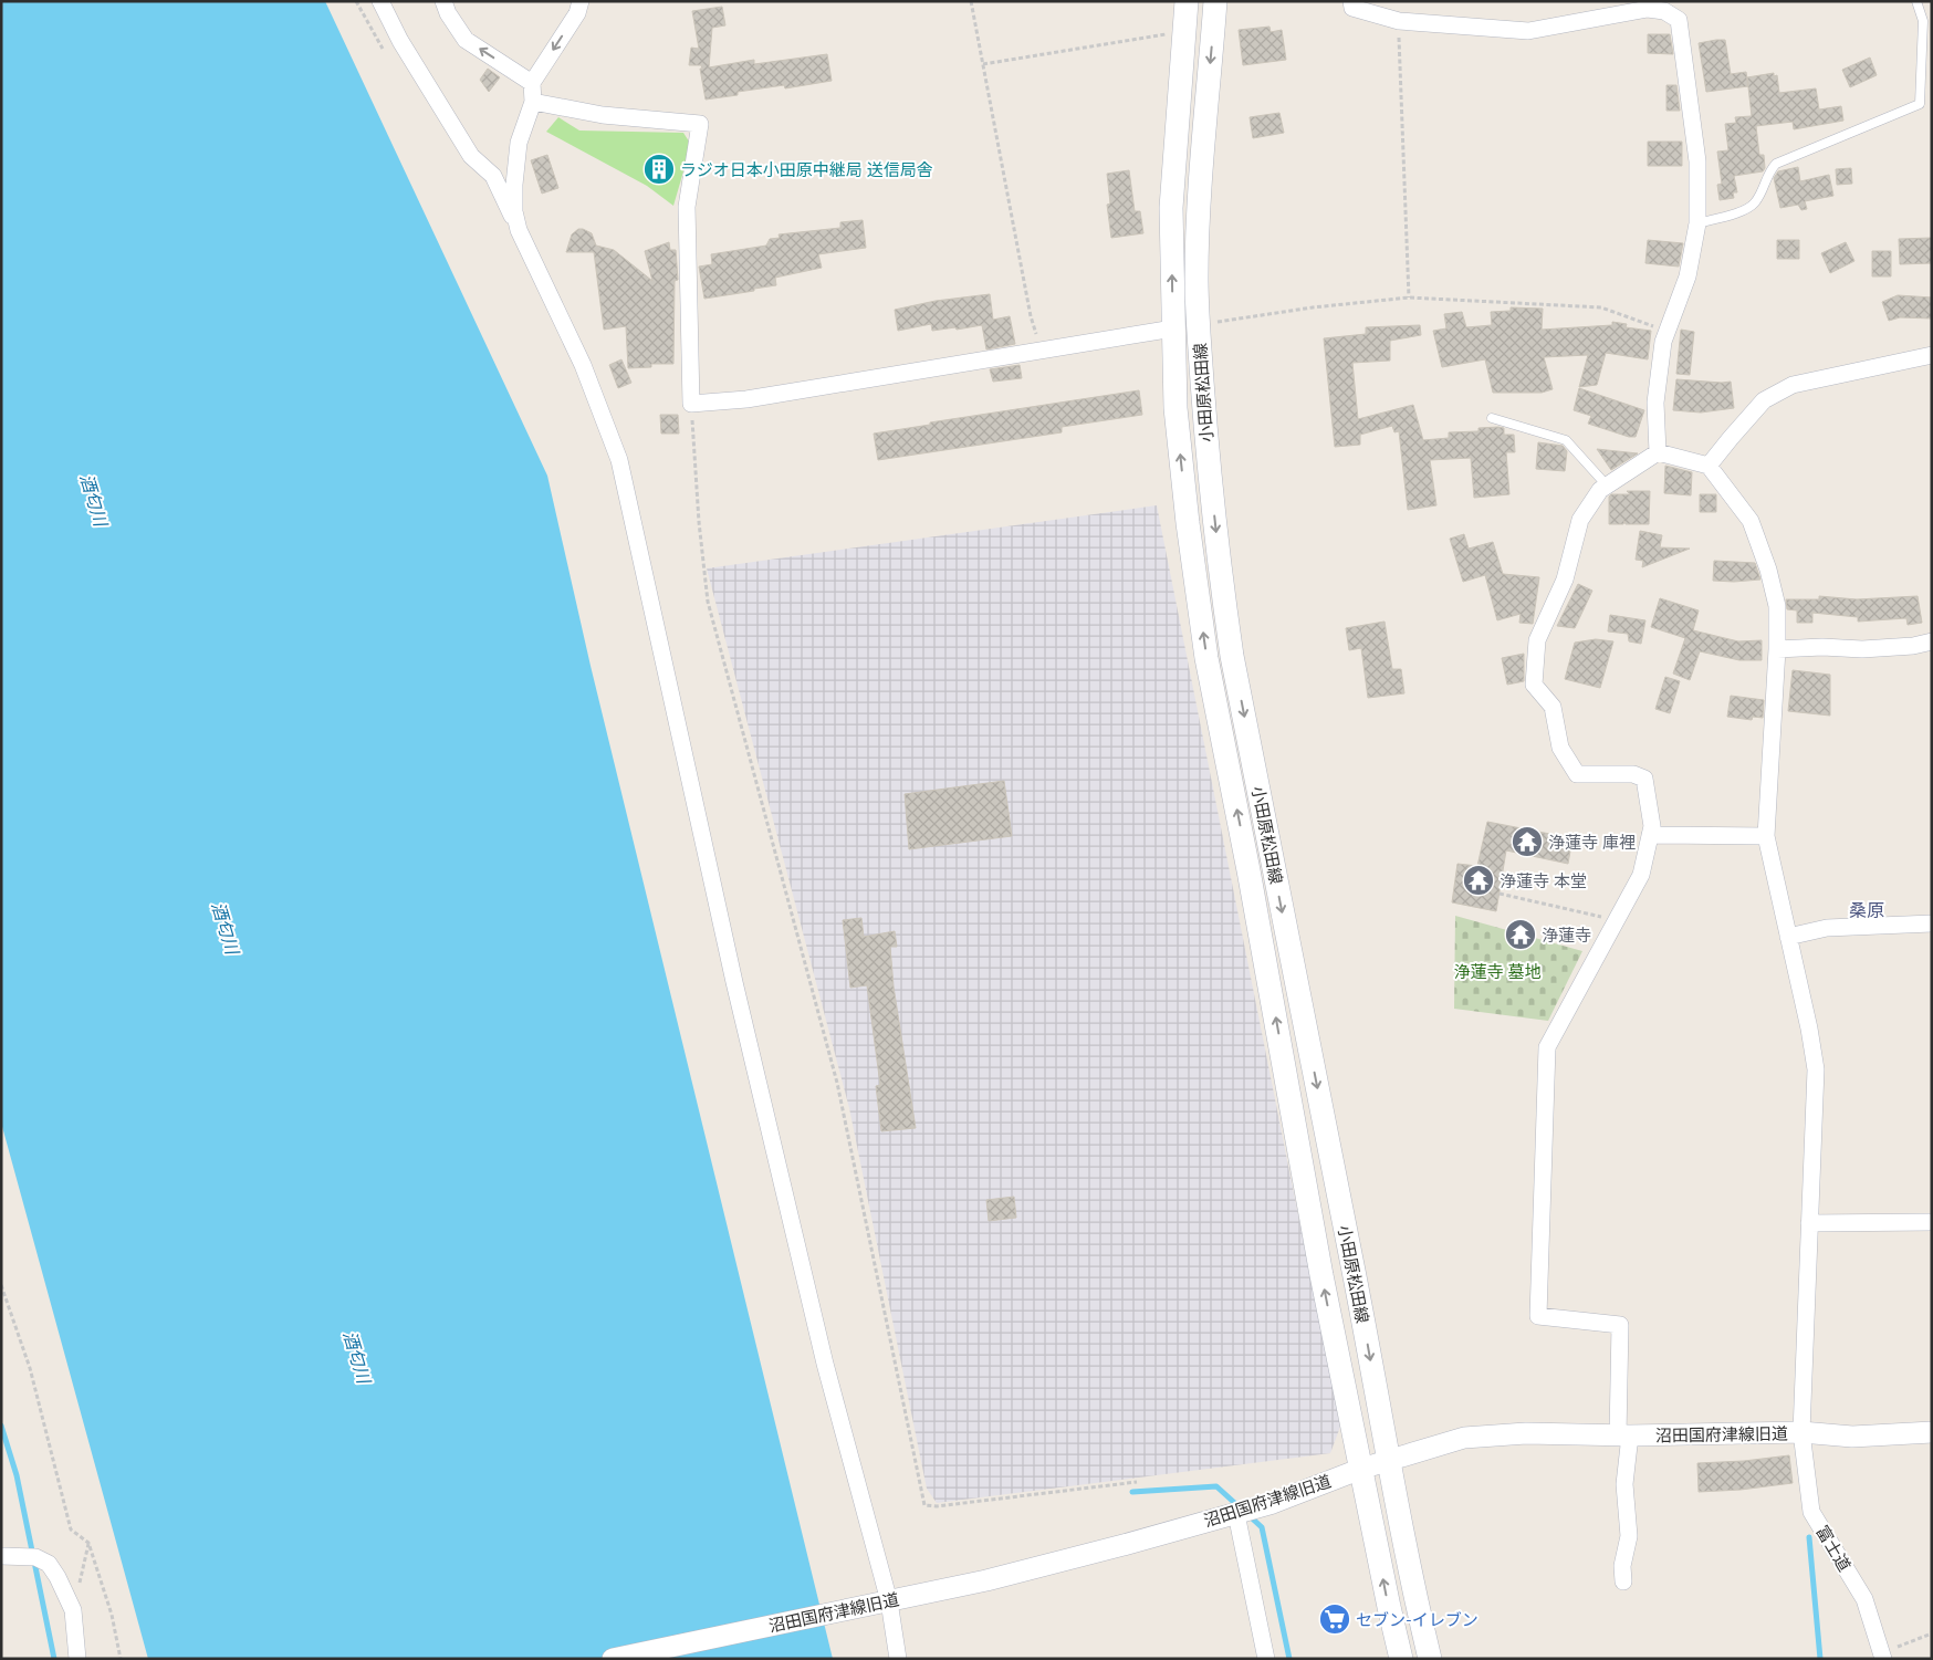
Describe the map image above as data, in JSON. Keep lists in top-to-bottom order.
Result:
{
  "streets": {
    "main road": ["小田原松田線"],
    "street": ["沼田国府津線旧道", "富士道"]
  },
  "crossings": [
    ["小田原松田線", "沼田国府津線旧道"],
    ["沼田国府津線旧道", "富士道"]
  ],
  "districts": ["桑原"],
  "water": ["酒匂川"],
  "parks": ["浄蓮寺 墓地"],
  "places": {
    "building": ["ラジオ日本小田原中継局 送信局舎"],
    "temple": ["浄蓮寺 庫裡", "浄蓮寺 本堂", "浄蓮寺"],
    "supermarket": ["セブン-イレブン"]
  }
}
